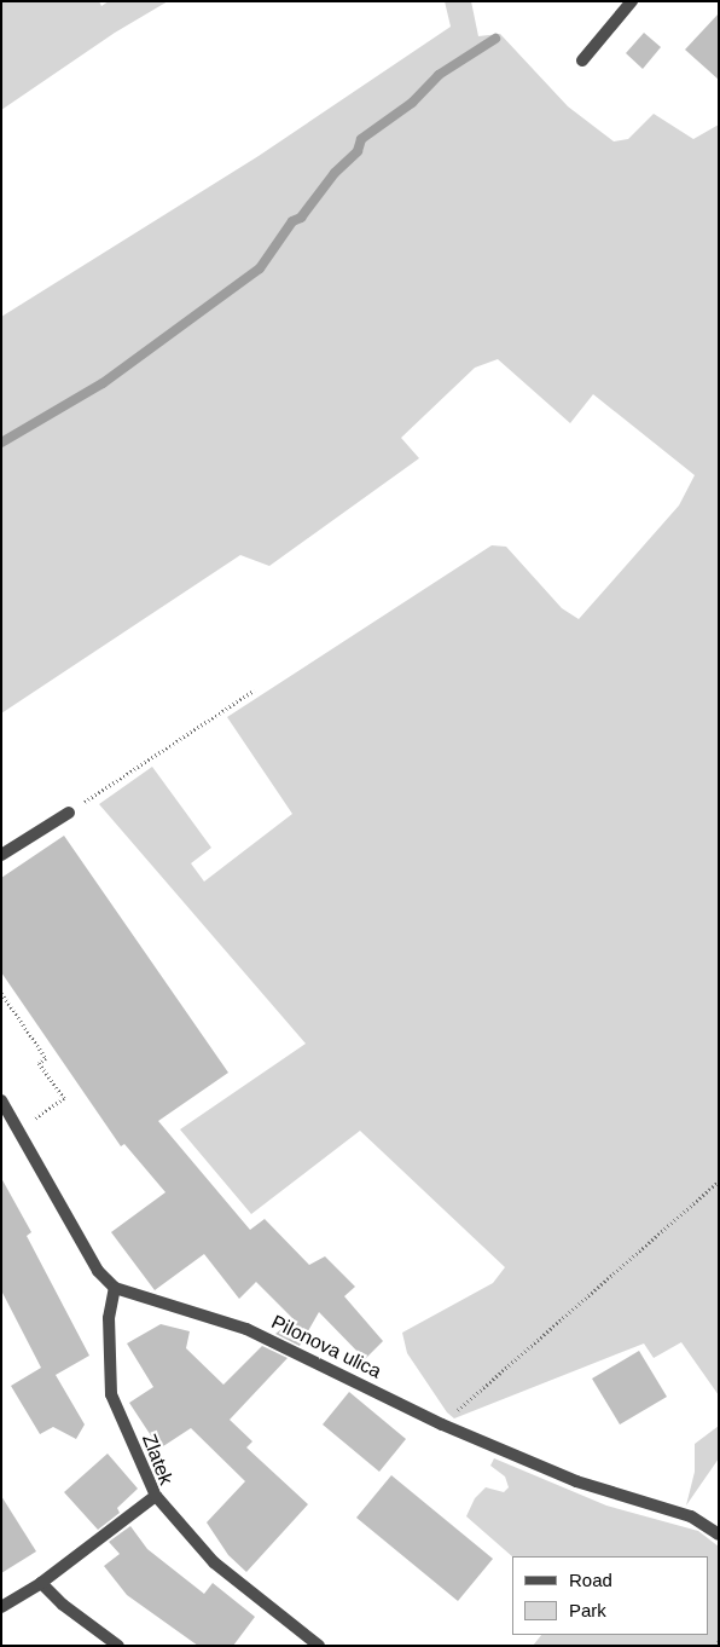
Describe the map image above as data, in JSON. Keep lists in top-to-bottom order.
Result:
{
  "streets": {
    "street": ["Pilonova ulica", "Zlatek"]
  },
  "crossings": [
    ["Pilonova ulica", "Zlatek"]
  ],
  "legend": ["Road", "Park"]
}
